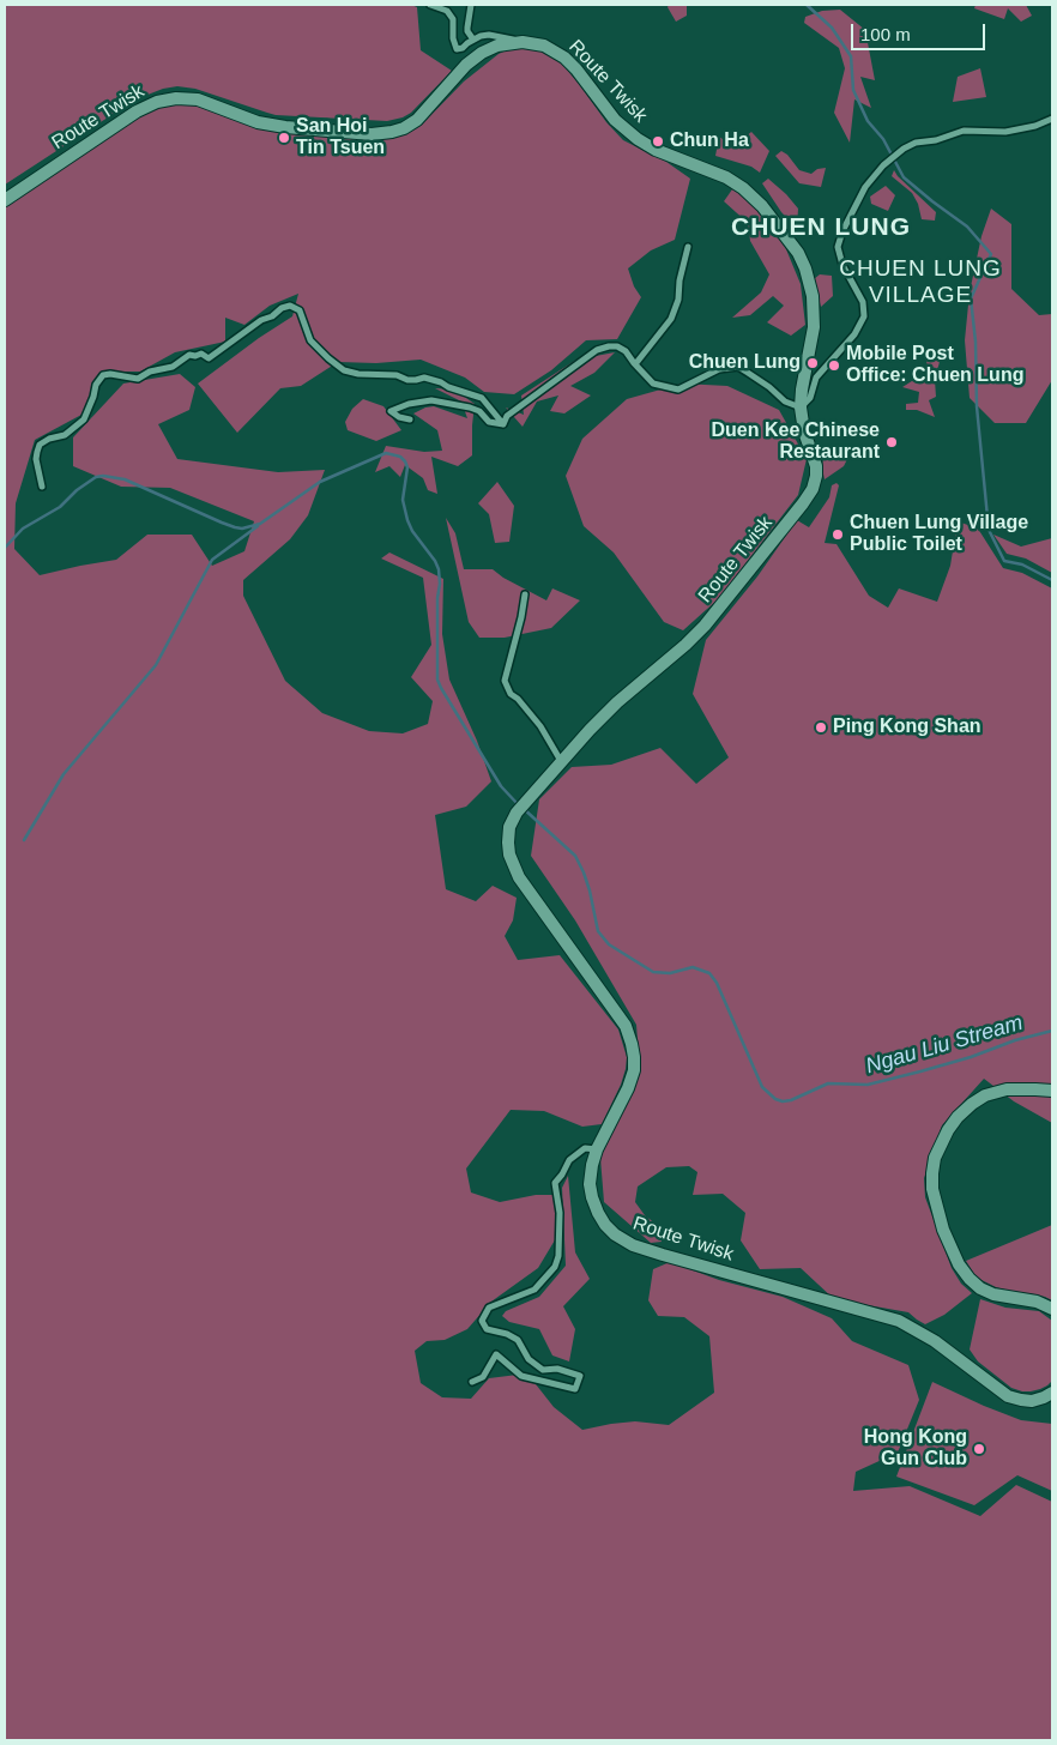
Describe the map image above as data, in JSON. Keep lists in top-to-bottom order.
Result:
{
  "streets": {
    "main road": ["Route Twisk"]
  },
  "districts": ["CHUEN LUNG", "CHUEN LUNG VILLAGE"],
  "water": ["Ngau Liu Stream"],
  "places": [
    "San Hoi Tin Tsuen",
    "Chun Ha",
    "Chuen Lung",
    "Mobile Post Office: Chuen Lung",
    "Duen Kee Chinese Restaurant",
    "Chuen Lung Village Public Toilet",
    "Ping Kong Shan",
    "Hong Kong Gun Club"
  ],
  "scale_bar": "100 m"
}
